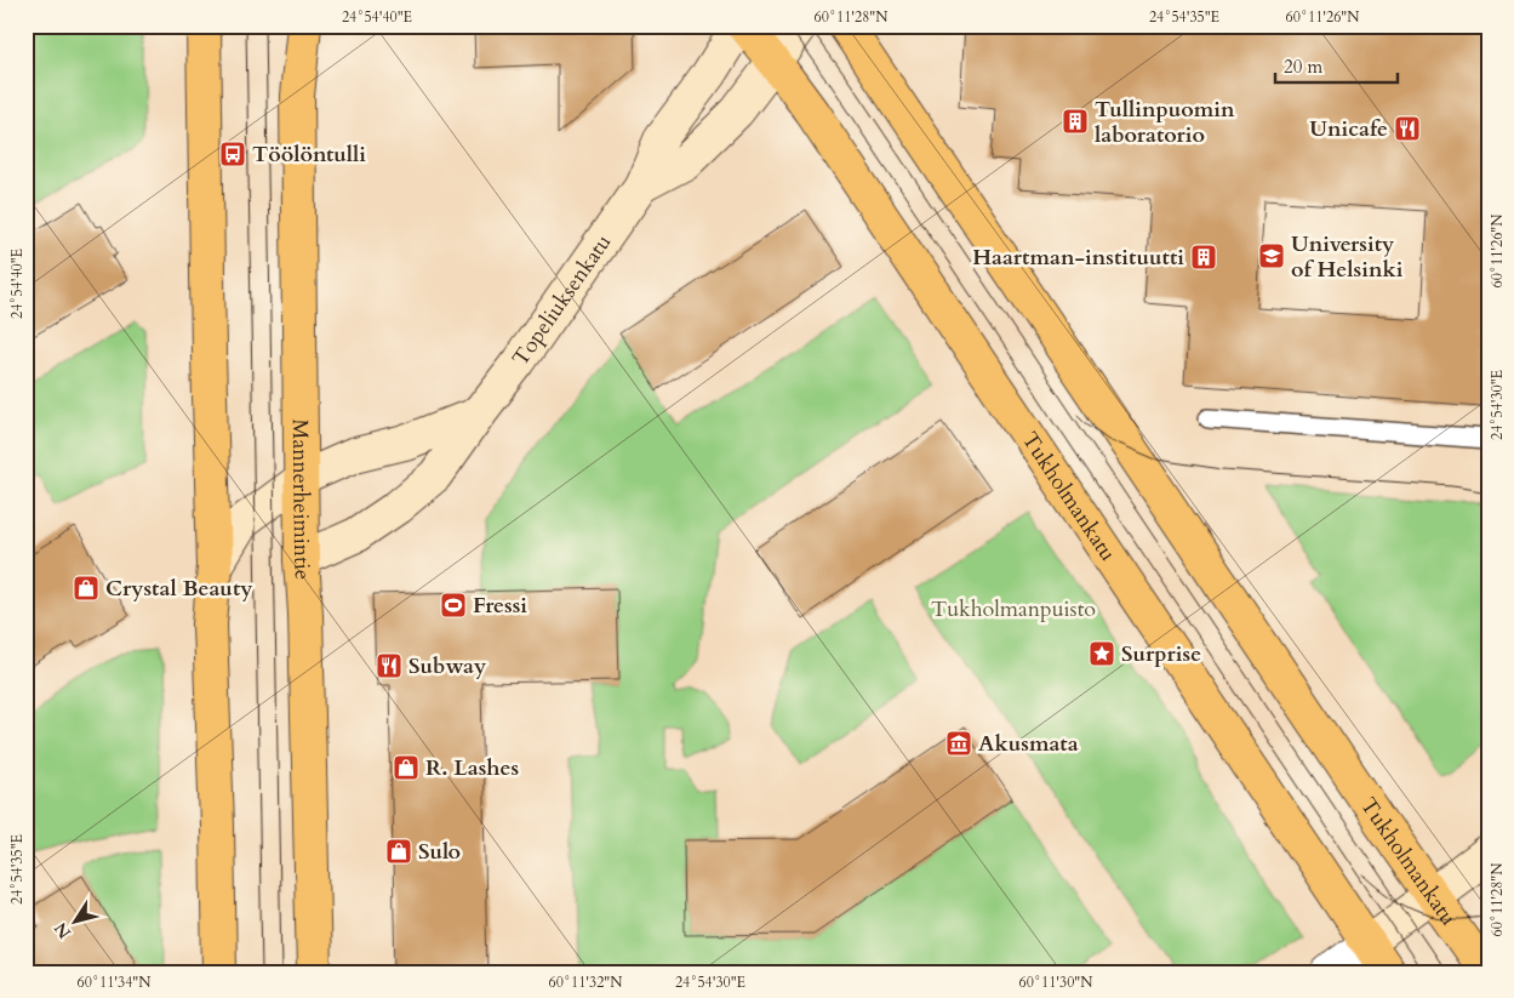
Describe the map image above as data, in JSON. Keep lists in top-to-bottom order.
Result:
{
  "streets": {
    "main road": ["Topeliuksenkatu", "Tukholmankatu", "Mannerheimintie"]
  },
  "crossings": [
    ["Topeliuksenkatu", "Tukholmankatu"],
    ["Topeliuksenkatu", "Mannerheimintie"]
  ],
  "parks": ["Tukholmanpuisto"],
  "places": {
    "building": ["Tullinpuomin laboratorio", "Haartman-instituutti"],
    "restaurant": ["Unicafe", "Subway"],
    "bus stop": ["Töölöntulli"],
    "school or university": ["University of Helsinki"],
    "shop": ["Crystal Beauty", "R. Lashes", "Sulo"],
    "sports": ["Fressi"],
    "place": ["Surprise"],
    "museum": ["Akusmata"]
  },
  "scale_bar": "20 m",
  "north": "bottom left",
  "coordinates": [
    "24°54'40\"E",
    "60°11'28\"N",
    "24°54'35\"E",
    "60°11'26\"N",
    "24°54'30\"E",
    "60°11'34\"N",
    "60°11'32\"N",
    "60°11'30\"N"
  ]
}
